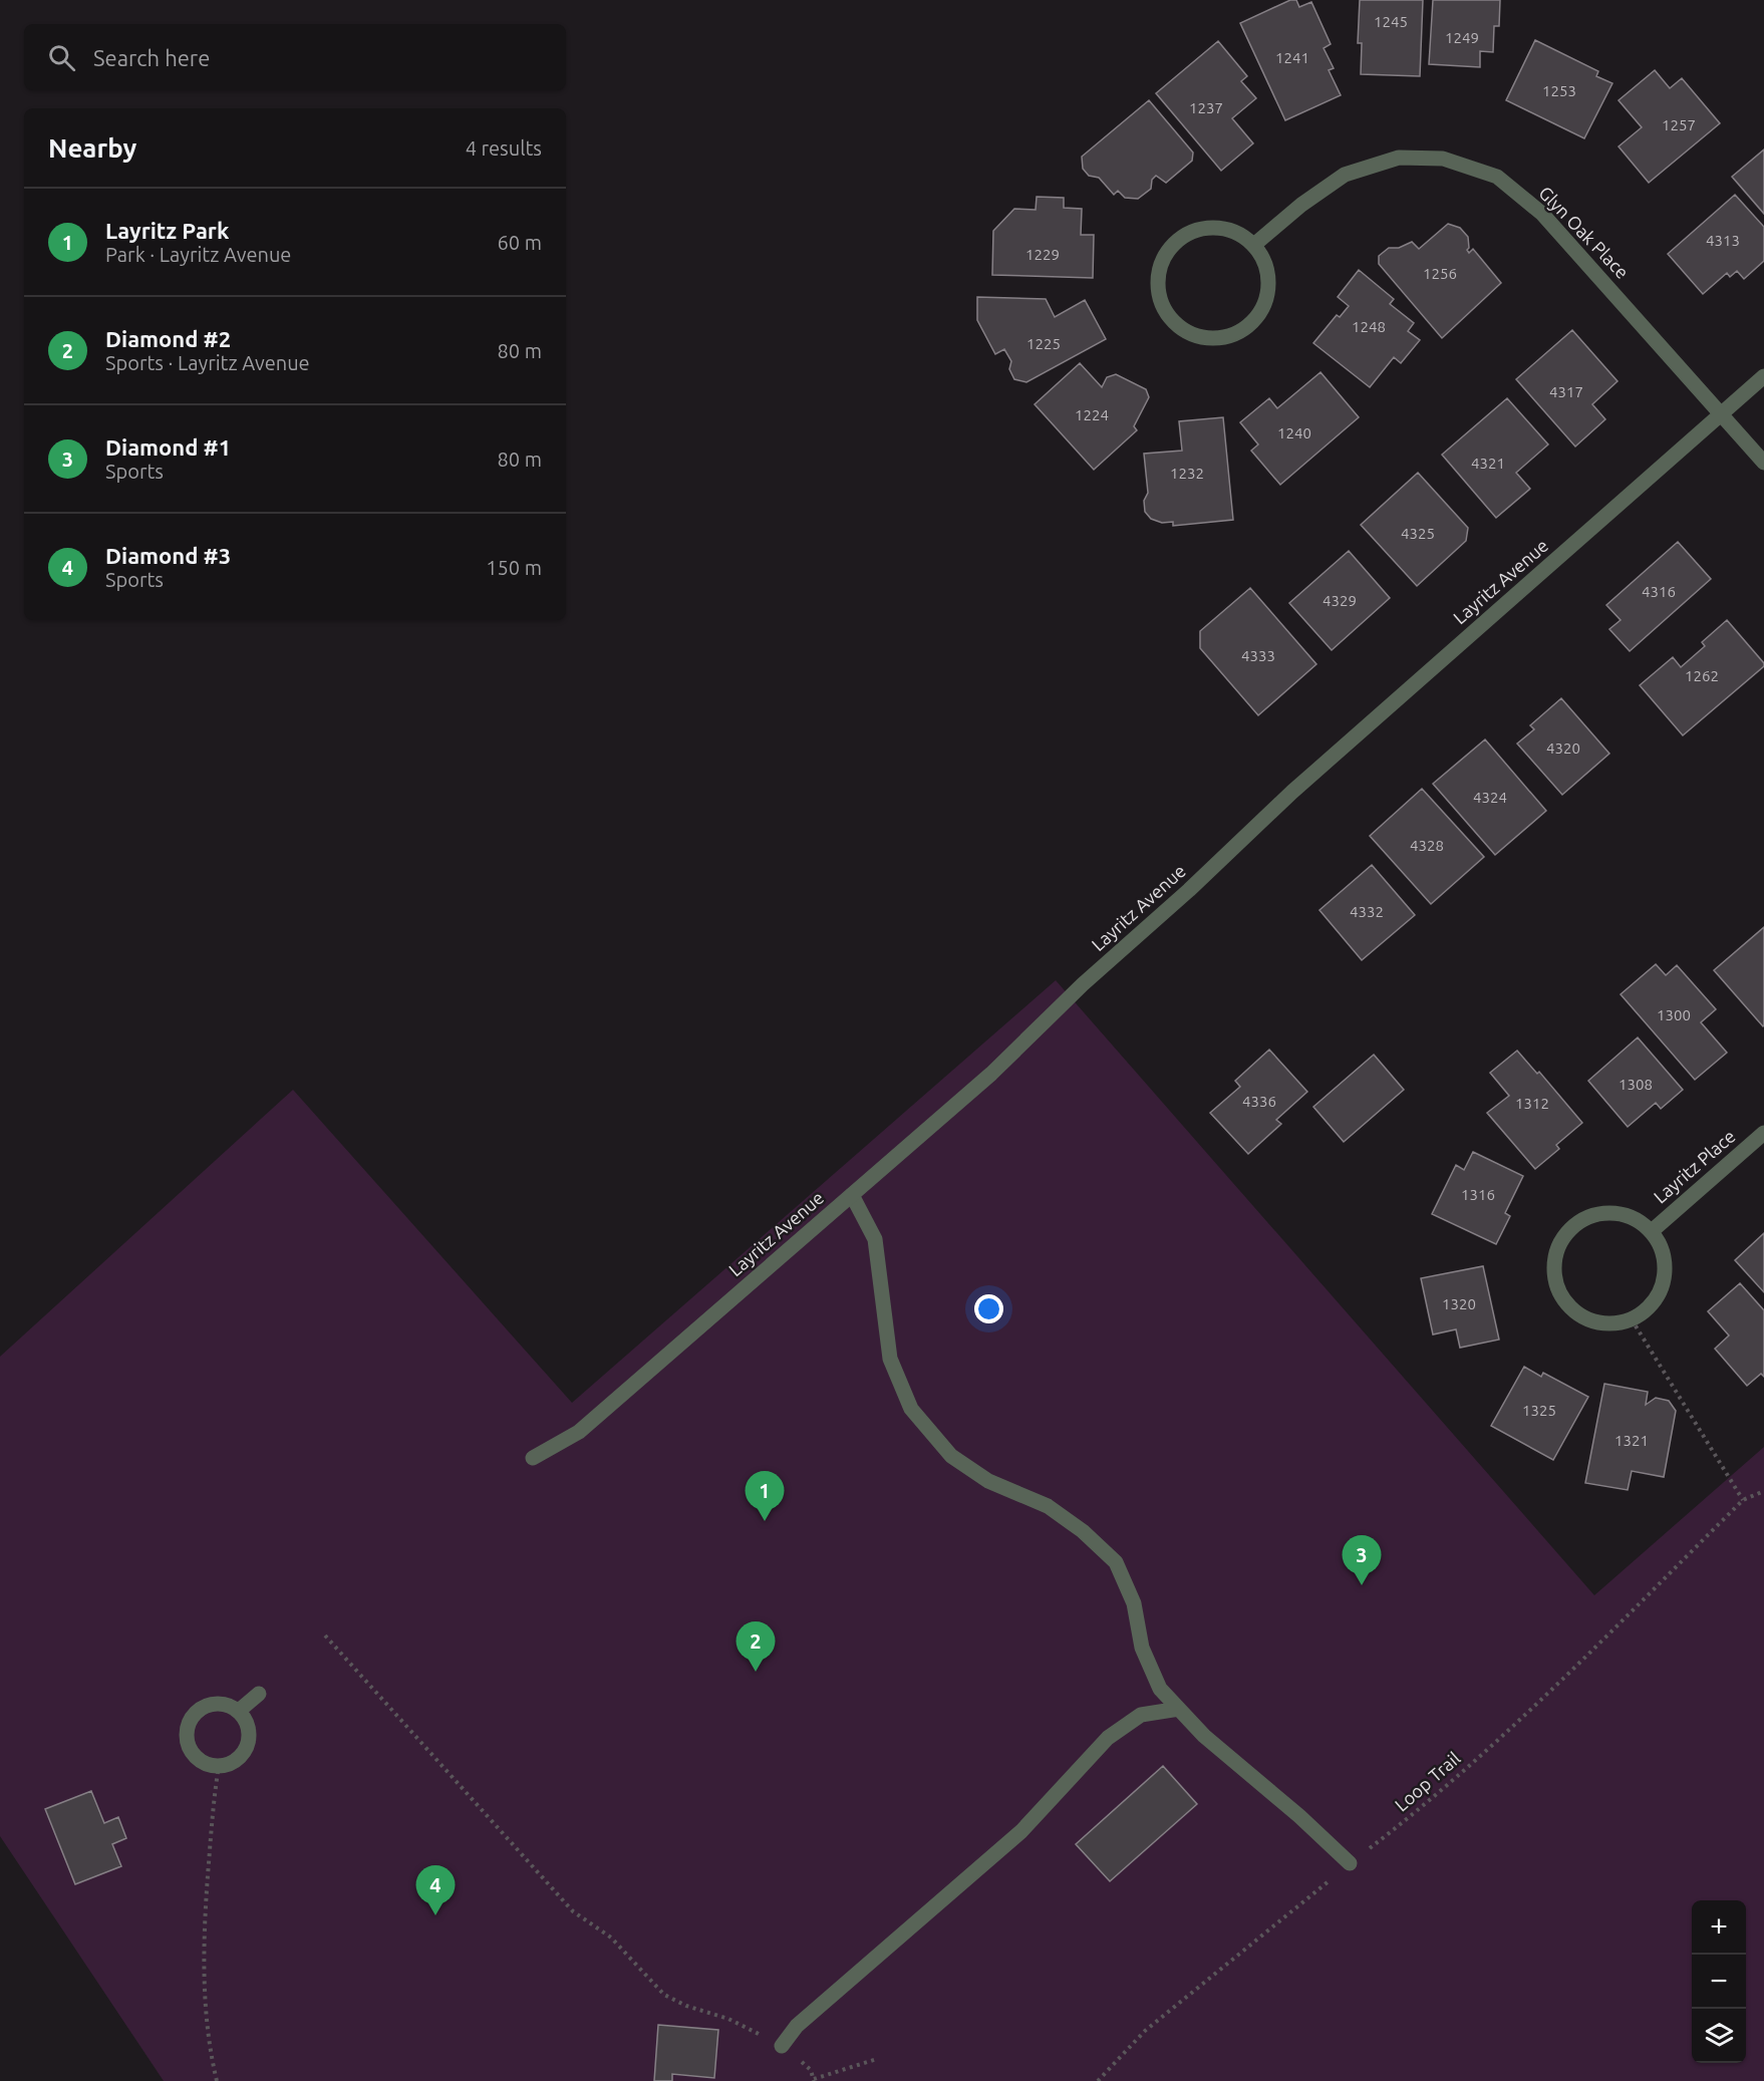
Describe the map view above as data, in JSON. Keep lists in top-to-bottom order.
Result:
{
  "streets": {
    "street": ["Glyn Oak Place", "Layritz Avenue", "Layritz Place"],
    "path": ["Loop Trail"]
  },
  "crossings": [
    ["Glyn Oak Place", "Layritz Avenue"]
  ],
  "house_numbers": [
    "1245",
    "1249",
    "1241",
    "1253",
    "1237",
    "1257",
    "4313",
    "1229",
    "1256",
    "1248",
    "1225",
    "4317",
    "1224",
    "1240",
    "4321",
    "1232",
    "4325",
    "4316",
    "4329",
    "4333",
    "1262",
    "4320",
    "4324",
    "4328",
    "4332",
    "1300",
    "1308",
    "4336",
    "1312",
    "1316",
    "1320",
    "1325",
    "1321"
  ],
  "page": {
    "search": "Search here",
    "heading": ["Nearby", "4 results"],
    "list": [
      {
        "mark": "1",
        "name": "Layritz Park",
        "note": "Park · Layritz Avenue",
        "value": "60 m"
      },
      {
        "mark": "2",
        "name": "Diamond #2",
        "note": "Sports · Layritz Avenue",
        "value": "80 m"
      },
      {
        "mark": "3",
        "name": "Diamond #1",
        "note": "Sports",
        "value": "80 m"
      },
      {
        "mark": "4",
        "name": "Diamond #3",
        "note": "Sports",
        "value": "150 m"
      }
    ],
    "pins": [
      "1",
      "3",
      "2",
      "4"
    ],
    "map_buttons": ["+", "−"]
  }
}
